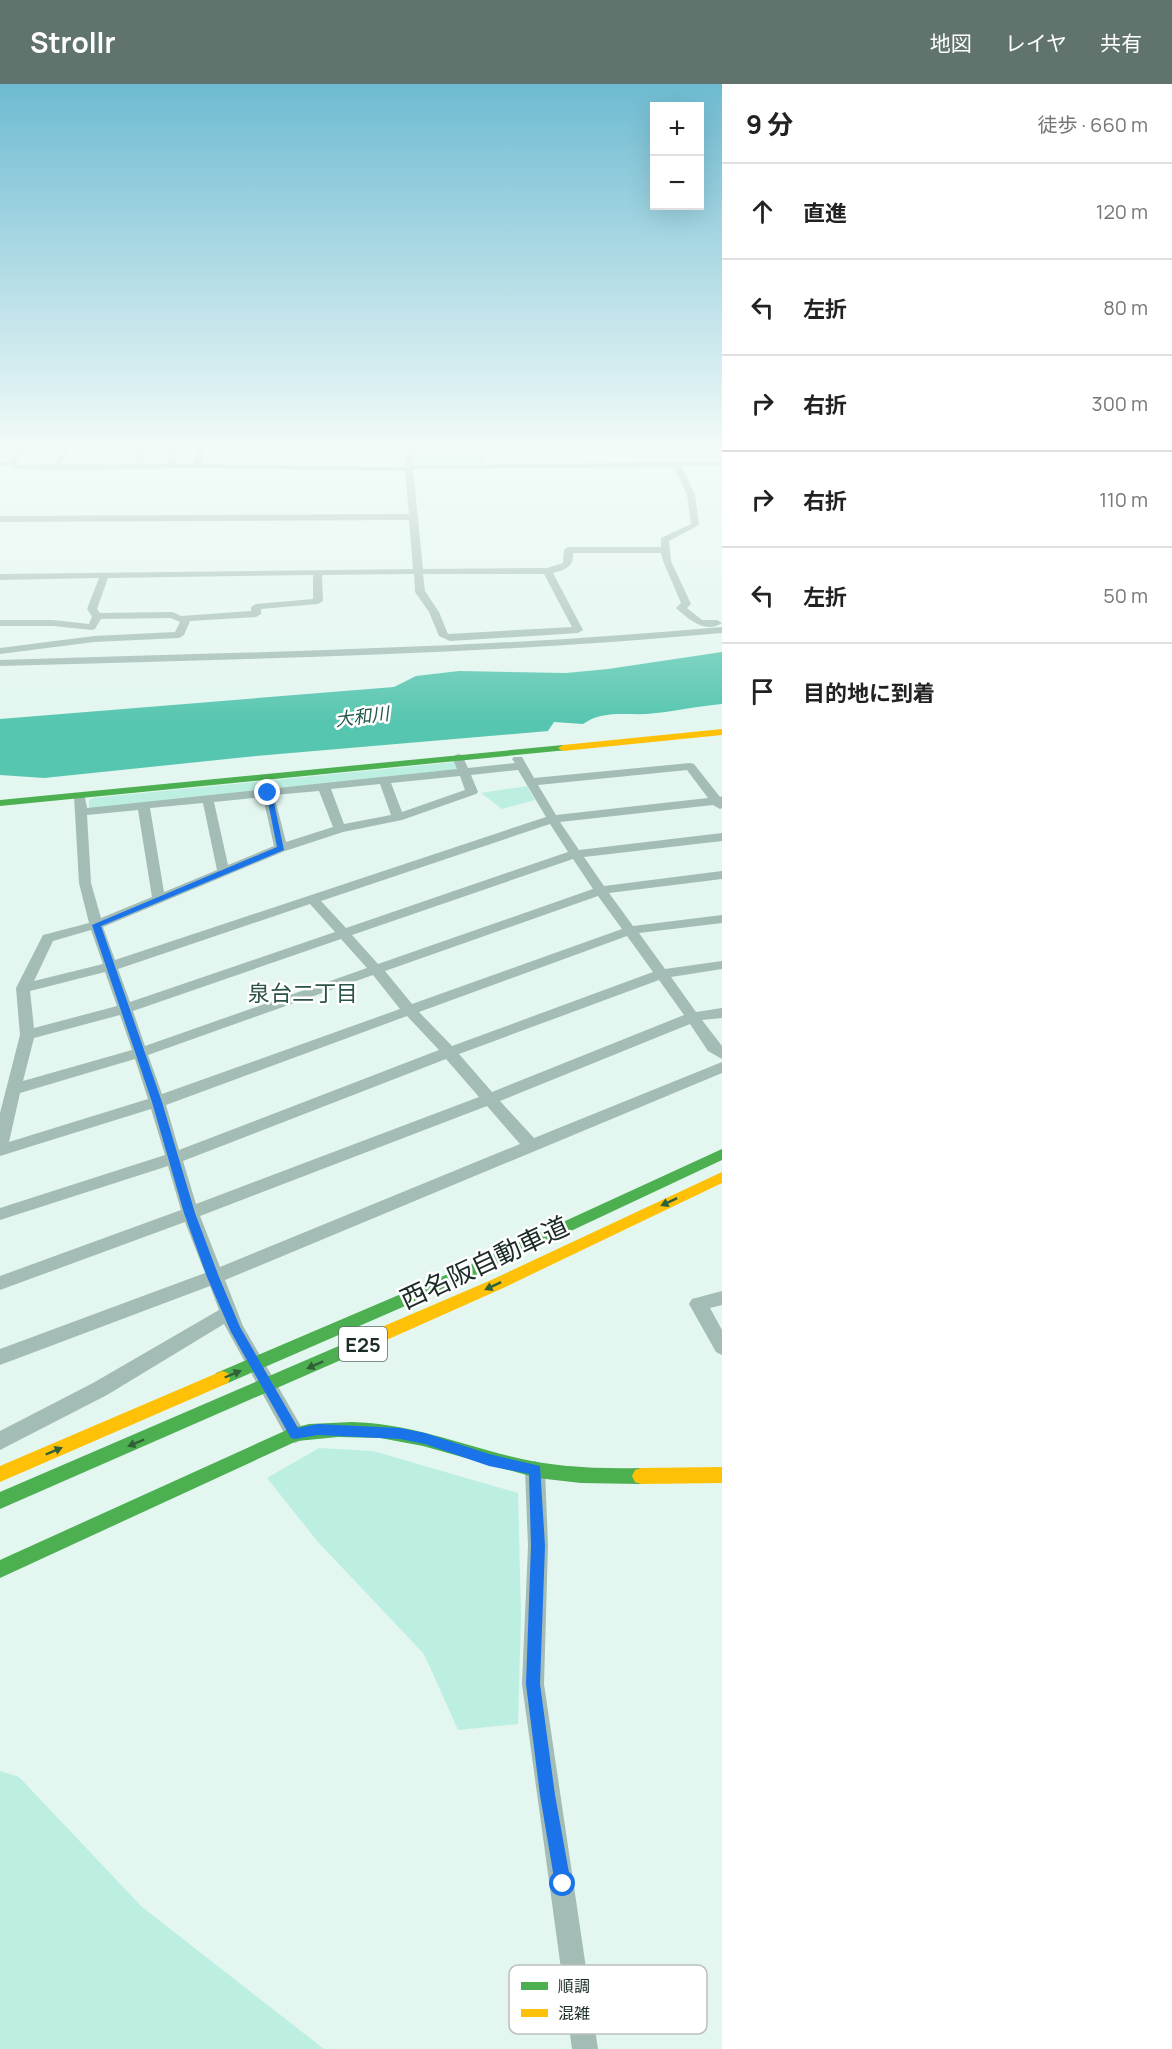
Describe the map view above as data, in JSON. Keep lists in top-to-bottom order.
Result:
{
  "streets": {
    "main road": ["西名阪自動車道", "E25"]
  },
  "districts": ["泉台二丁目"],
  "water": ["大和川"],
  "legend": ["順調", "混雑"],
  "page": {
    "header": "Strollr",
    "nav": ["地図", "レイヤ", "共有"],
    "heading": ["9 分", "徒歩 · 660 m"],
    "map_buttons": ["+", "−"],
    "list": [
      ["直進", "120 m"],
      ["左折", "80 m"],
      ["右折", "300 m"],
      ["右折", "110 m"],
      ["左折", "50 m"],
      "目的地に到着"
    ]
  }
}
